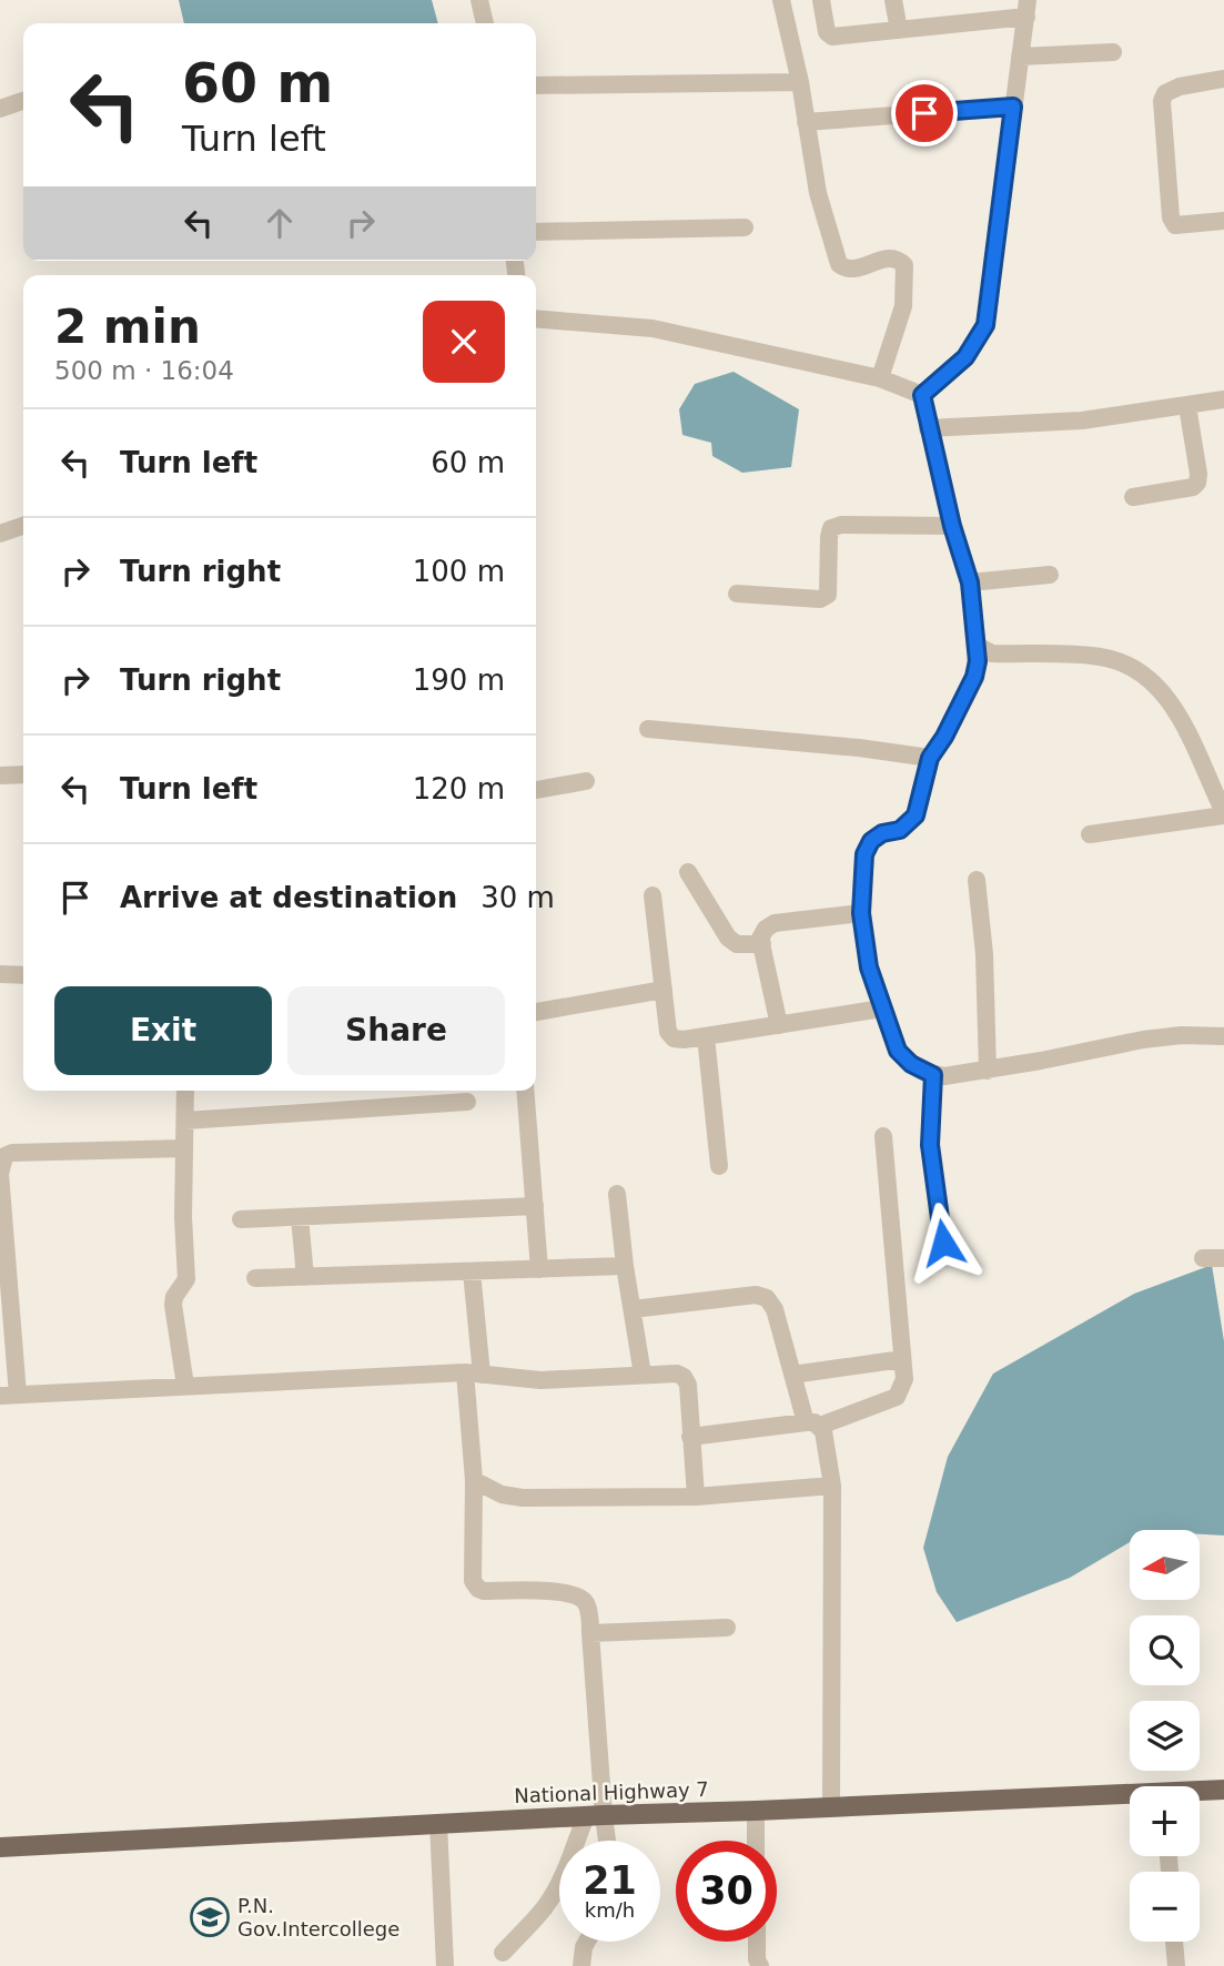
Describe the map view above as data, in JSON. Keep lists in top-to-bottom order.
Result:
{
  "streets": {
    "main road": ["National Highway 7"]
  },
  "places": {
    "school or university": ["P.N. Gov.Intercollege"]
  },
  "north": "left",
  "page": {
    "turn": ["60 m", "Turn left"],
    "heading": ["2 min", "500 m · 16:04"],
    "list": [
      {
        "name": "Turn left",
        "value": "60 m"
      },
      {
        "name": "Turn right",
        "value": "100 m"
      },
      {
        "name": "Turn right",
        "value": "190 m"
      },
      {
        "name": "Turn left",
        "value": "120 m"
      },
      {
        "name": "Arrive at destination",
        "value": "30 m"
      }
    ],
    "buttons": ["Exit", "Share"],
    "map_buttons": ["+", "−"],
    "speed": "21 km/h",
    "limit": "30"
  }
}
